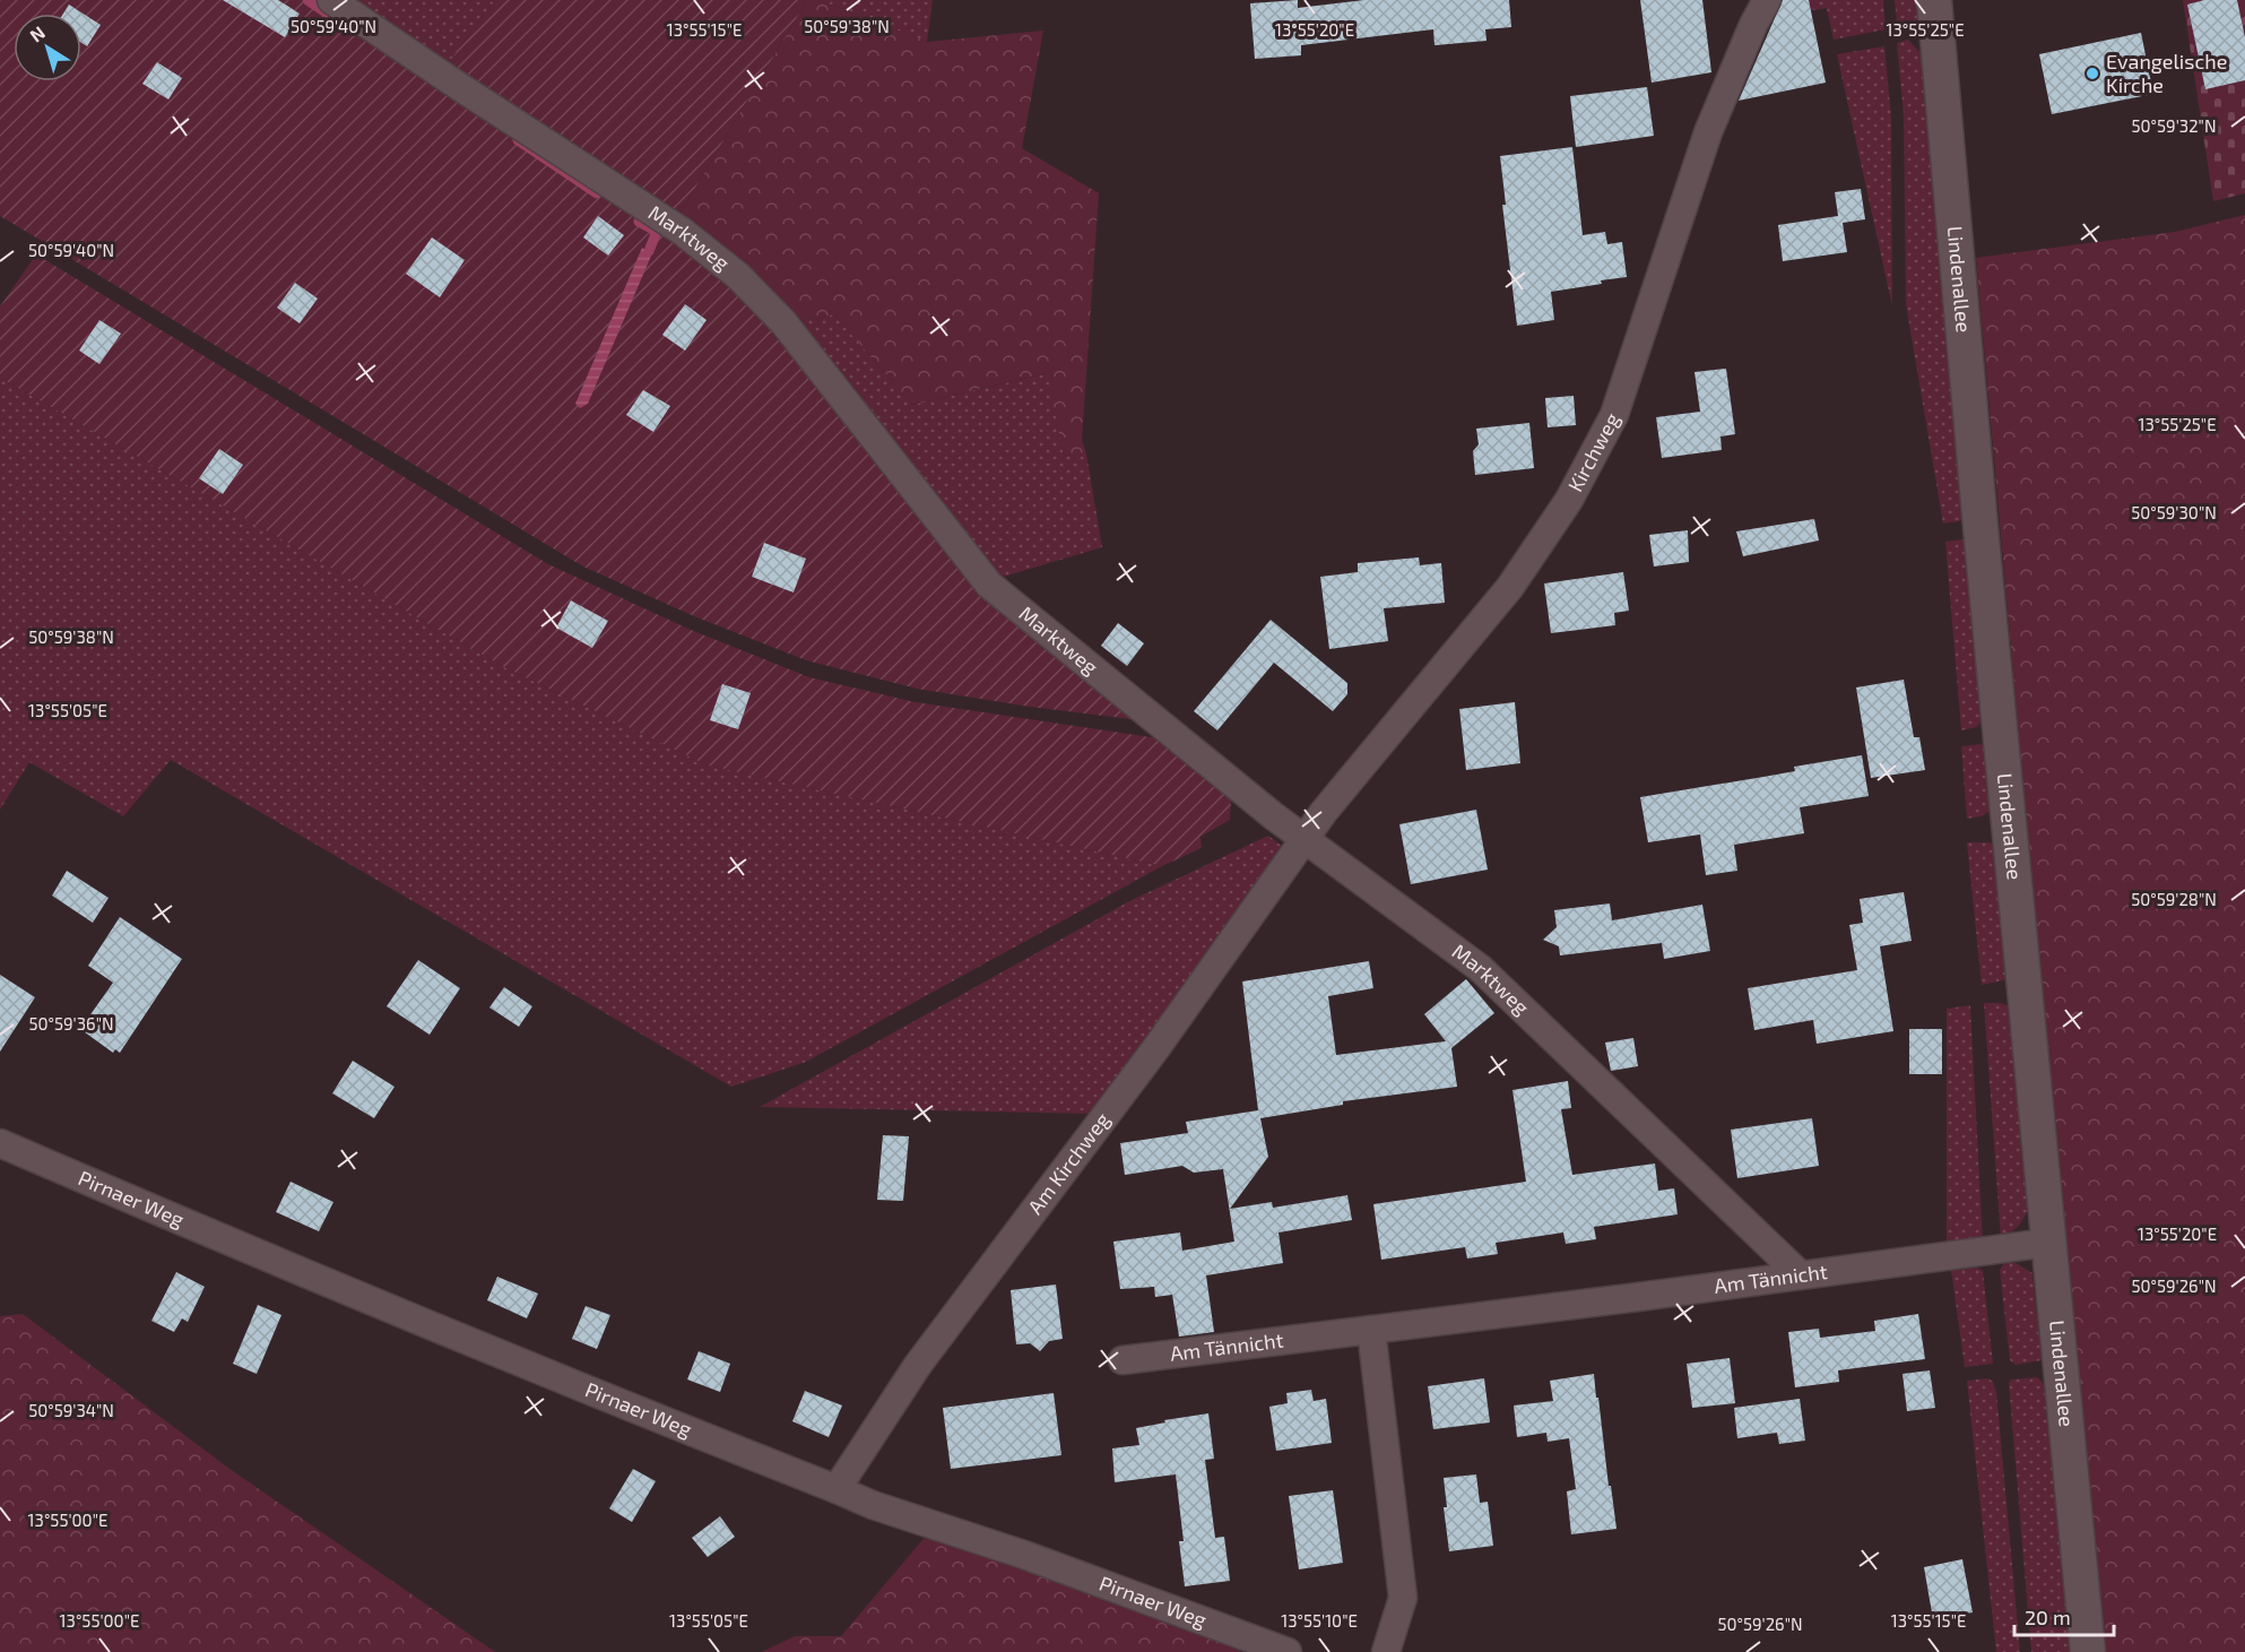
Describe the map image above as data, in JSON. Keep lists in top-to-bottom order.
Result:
{
  "streets": {
    "street": [
      "Marktweg",
      "Lindenallee",
      "Kirchweg",
      "Am Kirchweg",
      "Pirnaer Weg",
      "Am Tännicht"
    ]
  },
  "crossings": [
    ["Marktweg", "Kirchweg"],
    ["Marktweg", "Am Kirchweg"],
    ["Marktweg", "Am Tännicht"],
    ["Lindenallee", "Am Tännicht"],
    ["Kirchweg", "Am Kirchweg"],
    ["Am Kirchweg", "Pirnaer Weg"]
  ],
  "places": ["Evangelische Kirche"],
  "scale_bar": "20 m",
  "north": "top left",
  "coordinates": [
    "50°59'40\"N",
    "50°59'38\"N",
    "13°55'15\"E",
    "13°55'20\"E",
    "13°55'25\"E",
    "50°59'32\"N",
    "50°59'30\"N",
    "13°55'05\"E",
    "50°59'28\"N",
    "50°59'36\"N",
    "50°59'26\"N",
    "50°59'34\"N",
    "13°55'00\"E",
    "13°55'10\"E"
  ]
}
